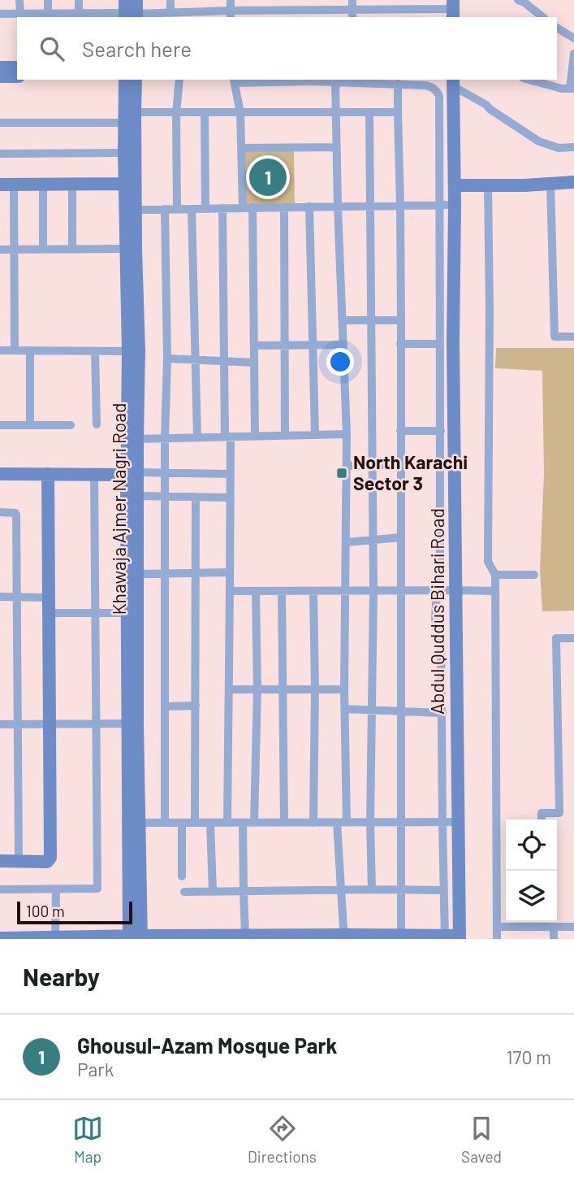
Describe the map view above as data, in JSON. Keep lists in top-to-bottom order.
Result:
{
  "streets": {
    "main road": ["Khawaja Ajmer Nagri Road", "Abdul Quddus Bihari Road"]
  },
  "places": {
    "transit": ["North Karachi Sector 3"]
  },
  "scale_bar": "100 m",
  "page": {
    "search": "Search here",
    "pins": "1",
    "scale": "100 m",
    "heading": "Nearby",
    "list": [
      {
        "mark": "1",
        "name": "Ghousul-Azam Mosque Park",
        "note": "Park",
        "value": "170 m"
      }
    ],
    "nav": ["Map", "Directions", "Saved"]
  }
}
